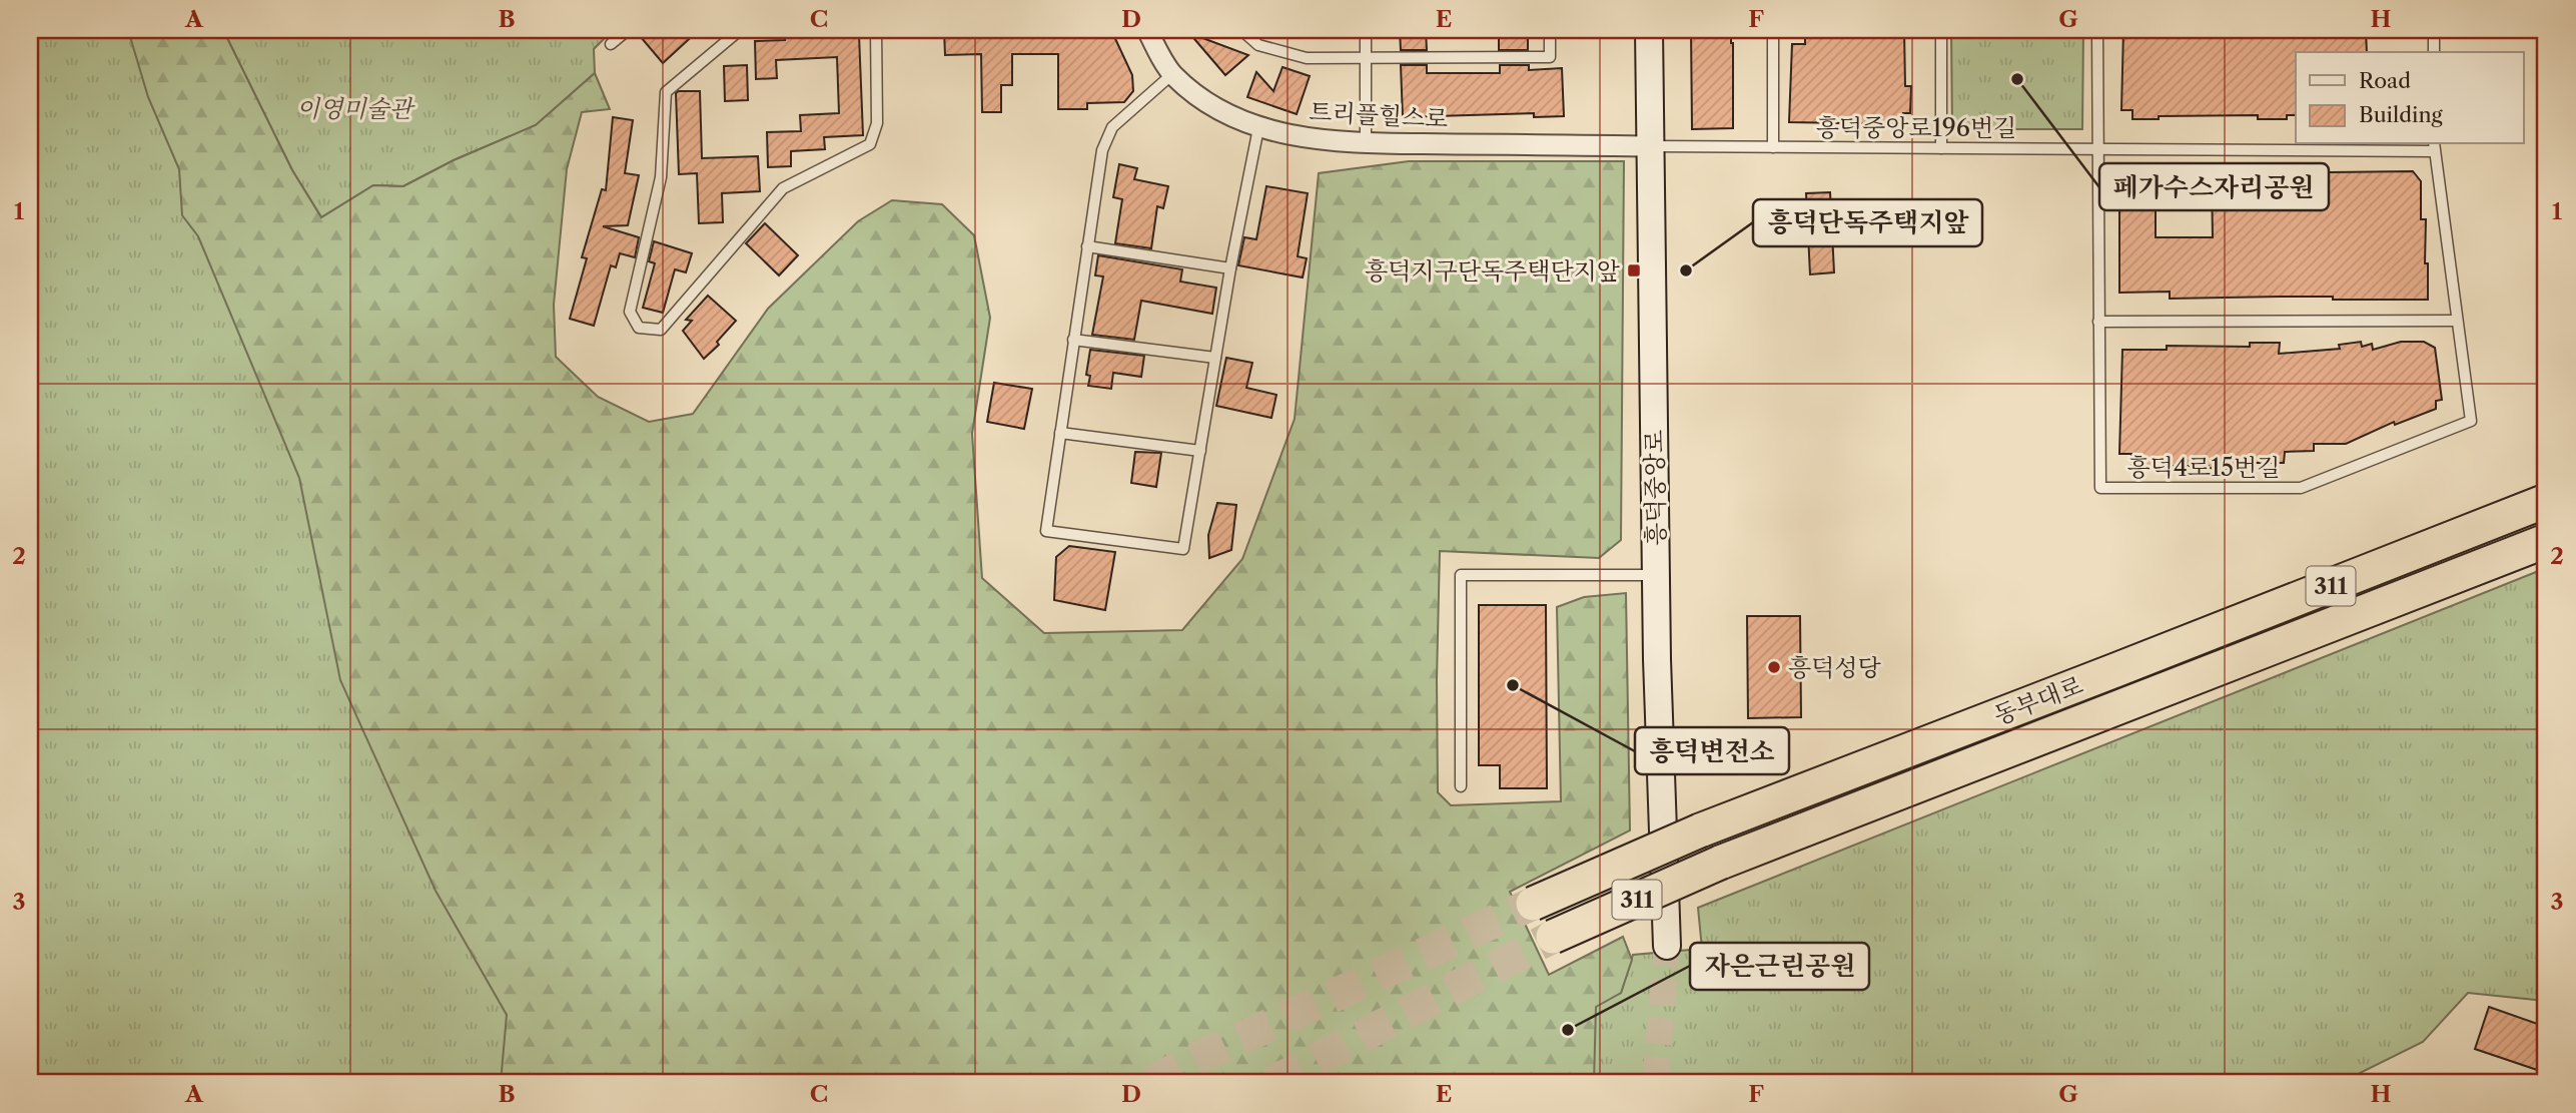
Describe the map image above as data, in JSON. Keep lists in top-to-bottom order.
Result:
{
  "streets": {
    "highway": ["311", "동부대로"],
    "street": ["트리플힐스로", "흥덕중앙로"],
    "lane": ["흥덕중앙로196번길", "흥덕4로15번길"]
  },
  "crossings": [
    ["트리플힐스로", "흥덕중앙로196번길"],
    ["트리플힐스로", "흥덕중앙로"],
    ["흥덕중앙로196번길", "흥덕4로15번길"],
    ["흥덕중앙로196번길", "흥덕중앙로"]
  ],
  "parks": ["이영미술관"],
  "places": {
    "other": [
      "페가수스자리공원",
      "흥덕단독주택지앞",
      "흥덕성당",
      "흥덕변전소",
      "자은근린공원"
    ],
    "transit": ["흥덕지구단독주택단지앞"]
  },
  "legend": ["Road", "Building"],
  "grid": {
    "columns": [
      "A",
      "B",
      "C",
      "D",
      "E",
      "F",
      "G",
      "H"
    ],
    "rows": ["1", "2", "3"]
  }
}
